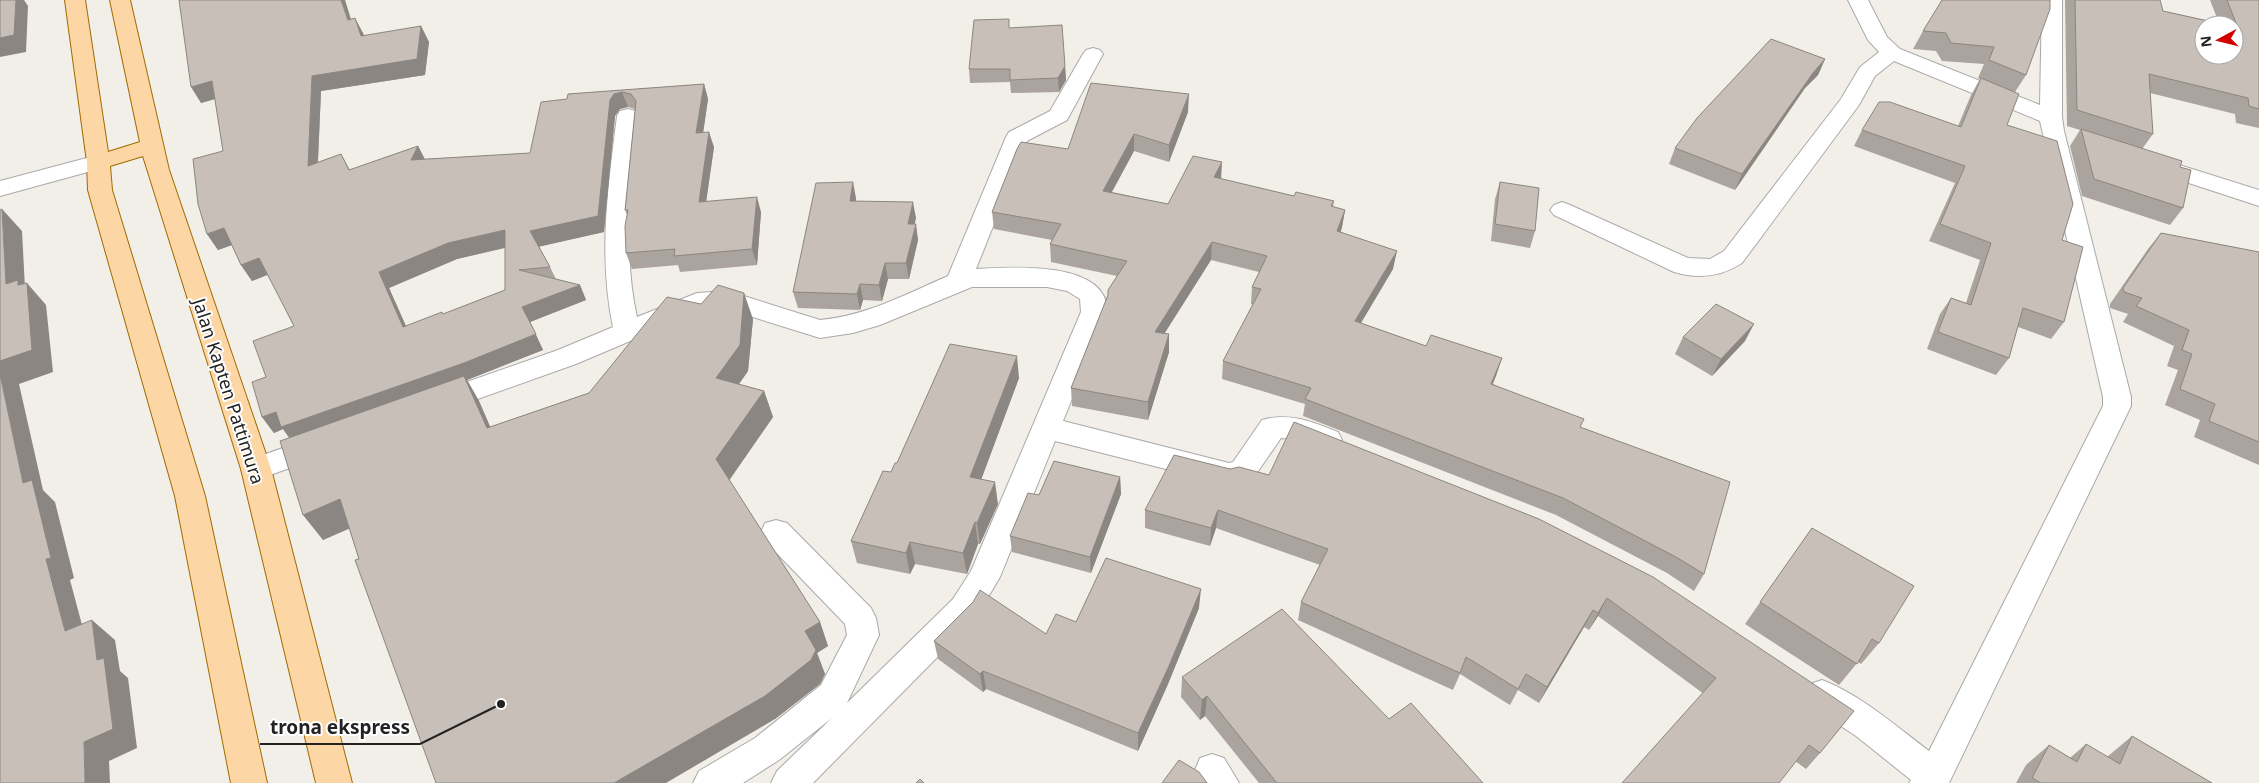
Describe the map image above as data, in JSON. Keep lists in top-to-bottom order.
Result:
{
  "streets": {
    "main road": ["Jalan Kapten Pattimura"]
  },
  "places": ["trona ekspress"],
  "north": "left"
}
